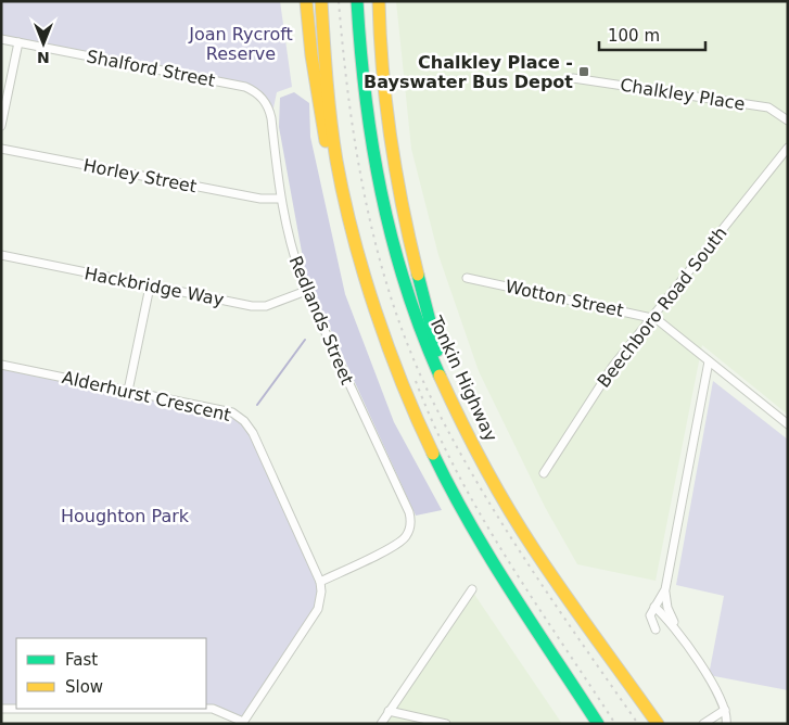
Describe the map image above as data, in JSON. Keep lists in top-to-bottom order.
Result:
{
  "streets": {
    "highway": ["Tonkin Highway"],
    "street": [
      "Shalford Street",
      "Chalkley Place",
      "Horley Street",
      "Hackbridge Way",
      "Wotton Street",
      "Beechboro Road South",
      "Redlands Street",
      "Alderhurst Crescent"
    ]
  },
  "crossings": [
    ["Shalford Street", "Redlands Street"],
    ["Horley Street", "Redlands Street"],
    ["Hackbridge Way", "Redlands Street"],
    ["Wotton Street", "Beechboro Road South"],
    ["Redlands Street", "Alderhurst Crescent"]
  ],
  "parks": ["Joan Rycroft Reserve", "Houghton Park"],
  "places": {
    "transit": ["Chalkley Place - Bayswater Bus Depot"]
  },
  "legend": ["Fast", "Slow"],
  "scale_bar": "100 m",
  "north": "bottom"
}
